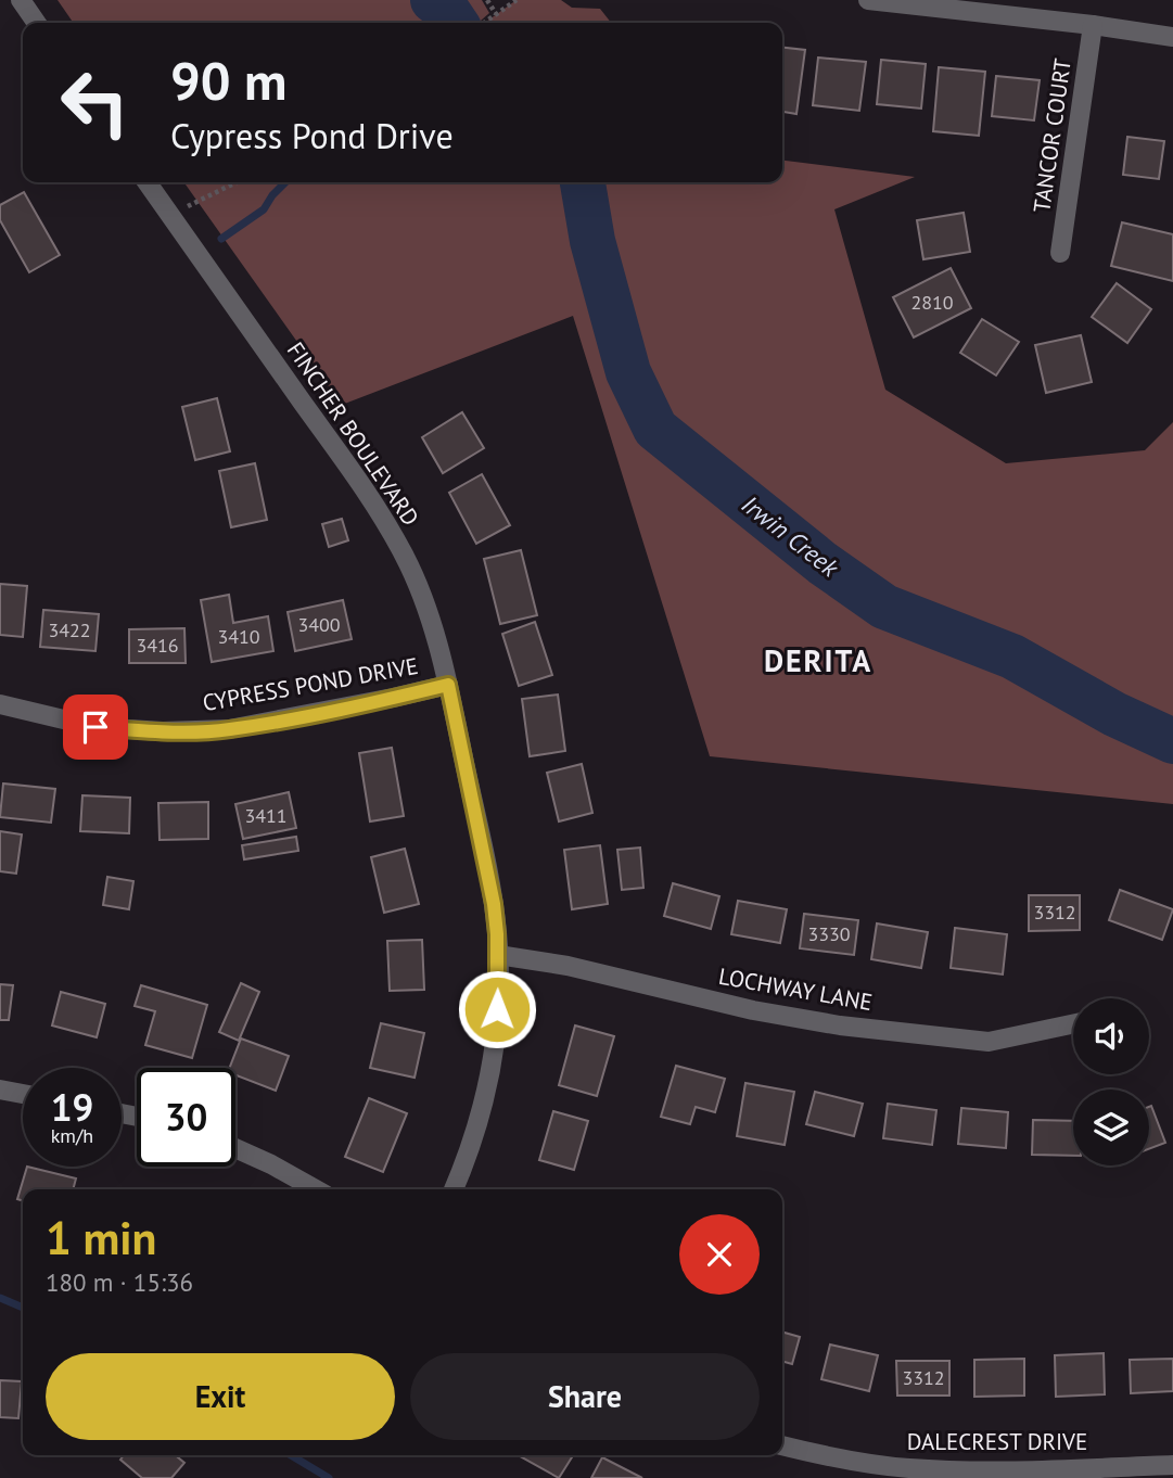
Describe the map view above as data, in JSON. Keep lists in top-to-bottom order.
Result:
{
  "streets": {
    "street": [
      "TANCOR COURT",
      "FINCHER BOULEVARD",
      "CYPRESS POND DRIVE",
      "LOCHWAY LANE",
      "DALECREST DRIVE"
    ]
  },
  "crossings": [
    ["FINCHER BOULEVARD", "CYPRESS POND DRIVE"],
    ["FINCHER BOULEVARD", "LOCHWAY LANE"]
  ],
  "districts": ["DERITA"],
  "water": ["Irwin Creek"],
  "house_numbers": [
    "2810",
    "3400",
    "3422",
    "3410",
    "3416",
    "3411",
    "3312",
    "3330",
    "3312"
  ],
  "page": {
    "turn": ["90 m", "Cypress Pond Drive"],
    "speed": "19 km/h",
    "limit": "30",
    "heading": ["1 min", "180 m · 15:36"],
    "buttons": ["Exit", "Share"]
  }
}
